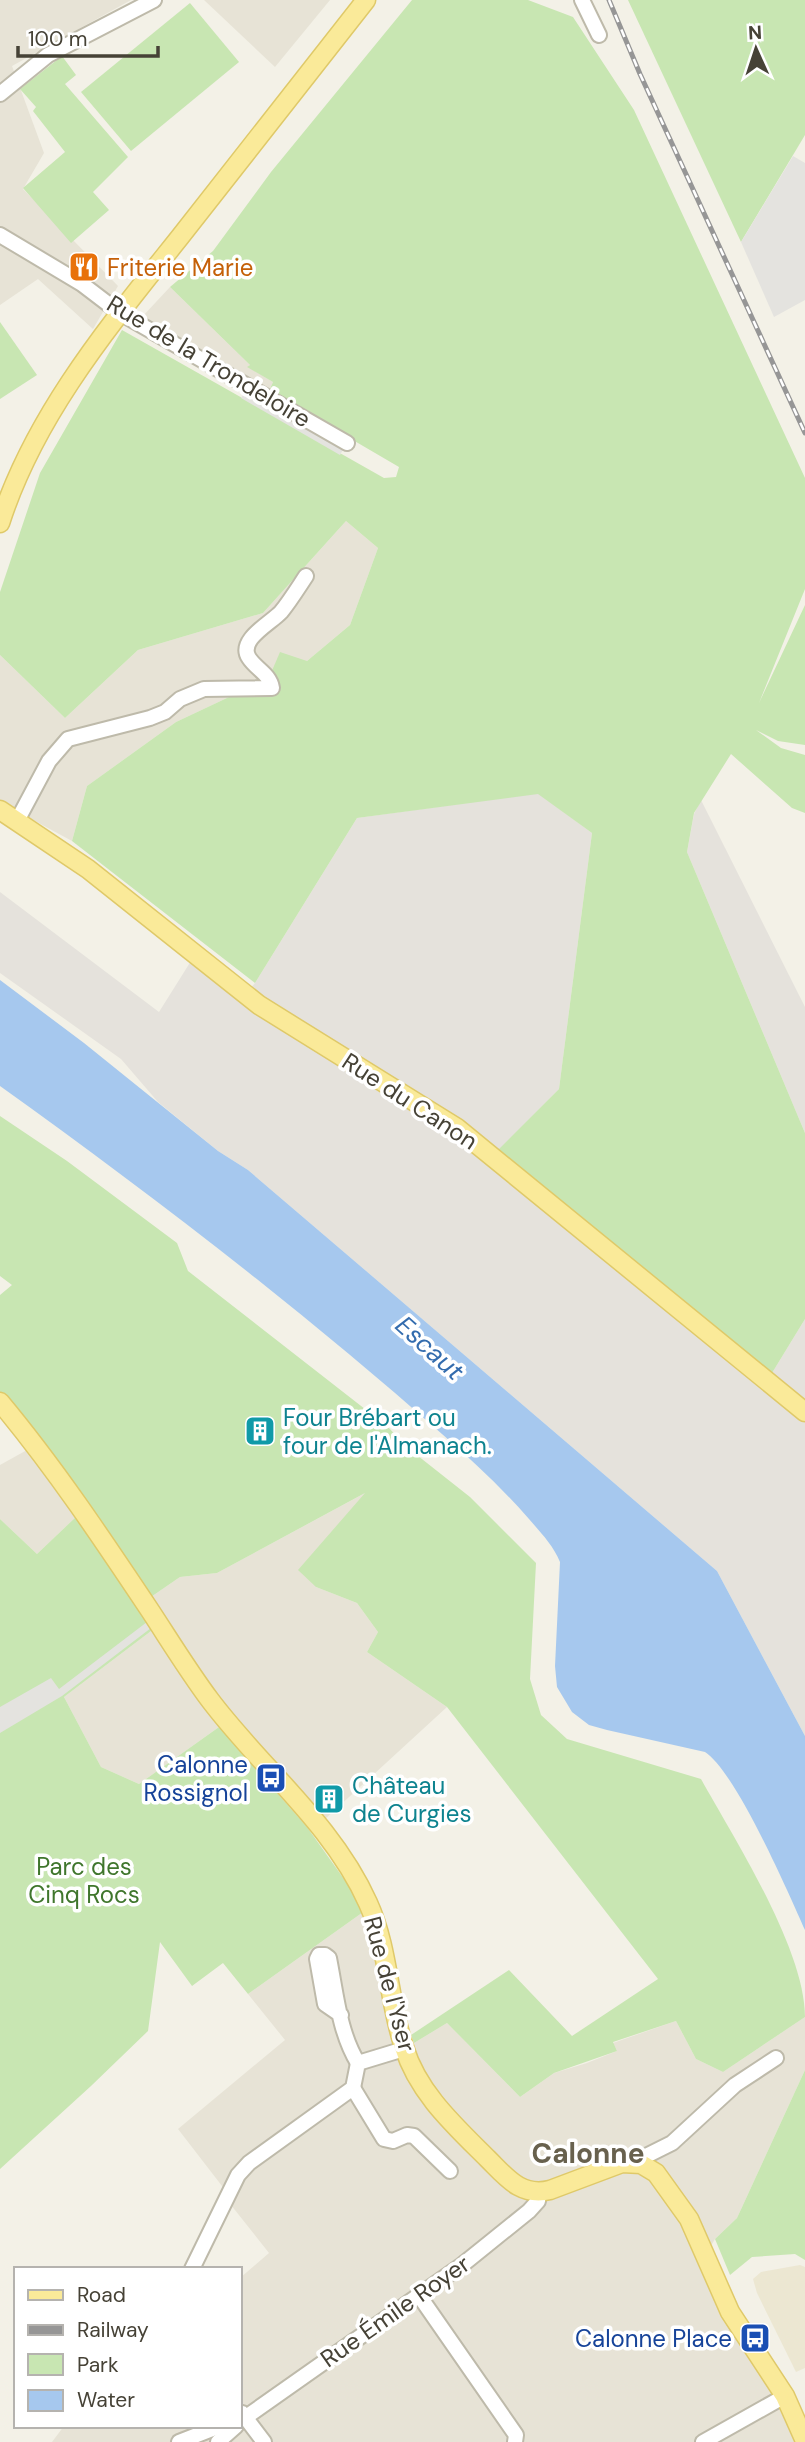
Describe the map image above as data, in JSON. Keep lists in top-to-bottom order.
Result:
{
  "streets": {
    "main road": ["Rue du Canon", "Rue de l'Yser"],
    "street": ["Rue de la Trondeloire", "Rue Émile Royer"]
  },
  "crossings": [
    ["Rue de l'Yser", "Rue Émile Royer"]
  ],
  "districts": ["Calonne"],
  "water": ["Escaut"],
  "parks": ["Parc des Cinq Rocs"],
  "places": {
    "restaurant": ["Friterie Marie"],
    "building": ["Four Brébart ou four de l'Almanach.", "Château de Curgies"],
    "bus stop": ["Calonne Rossignol", "Calonne Place"]
  },
  "legend": [
    "Road",
    "Railway",
    "Park",
    "Water"
  ],
  "scale_bar": "100 m",
  "north": "top"
}
